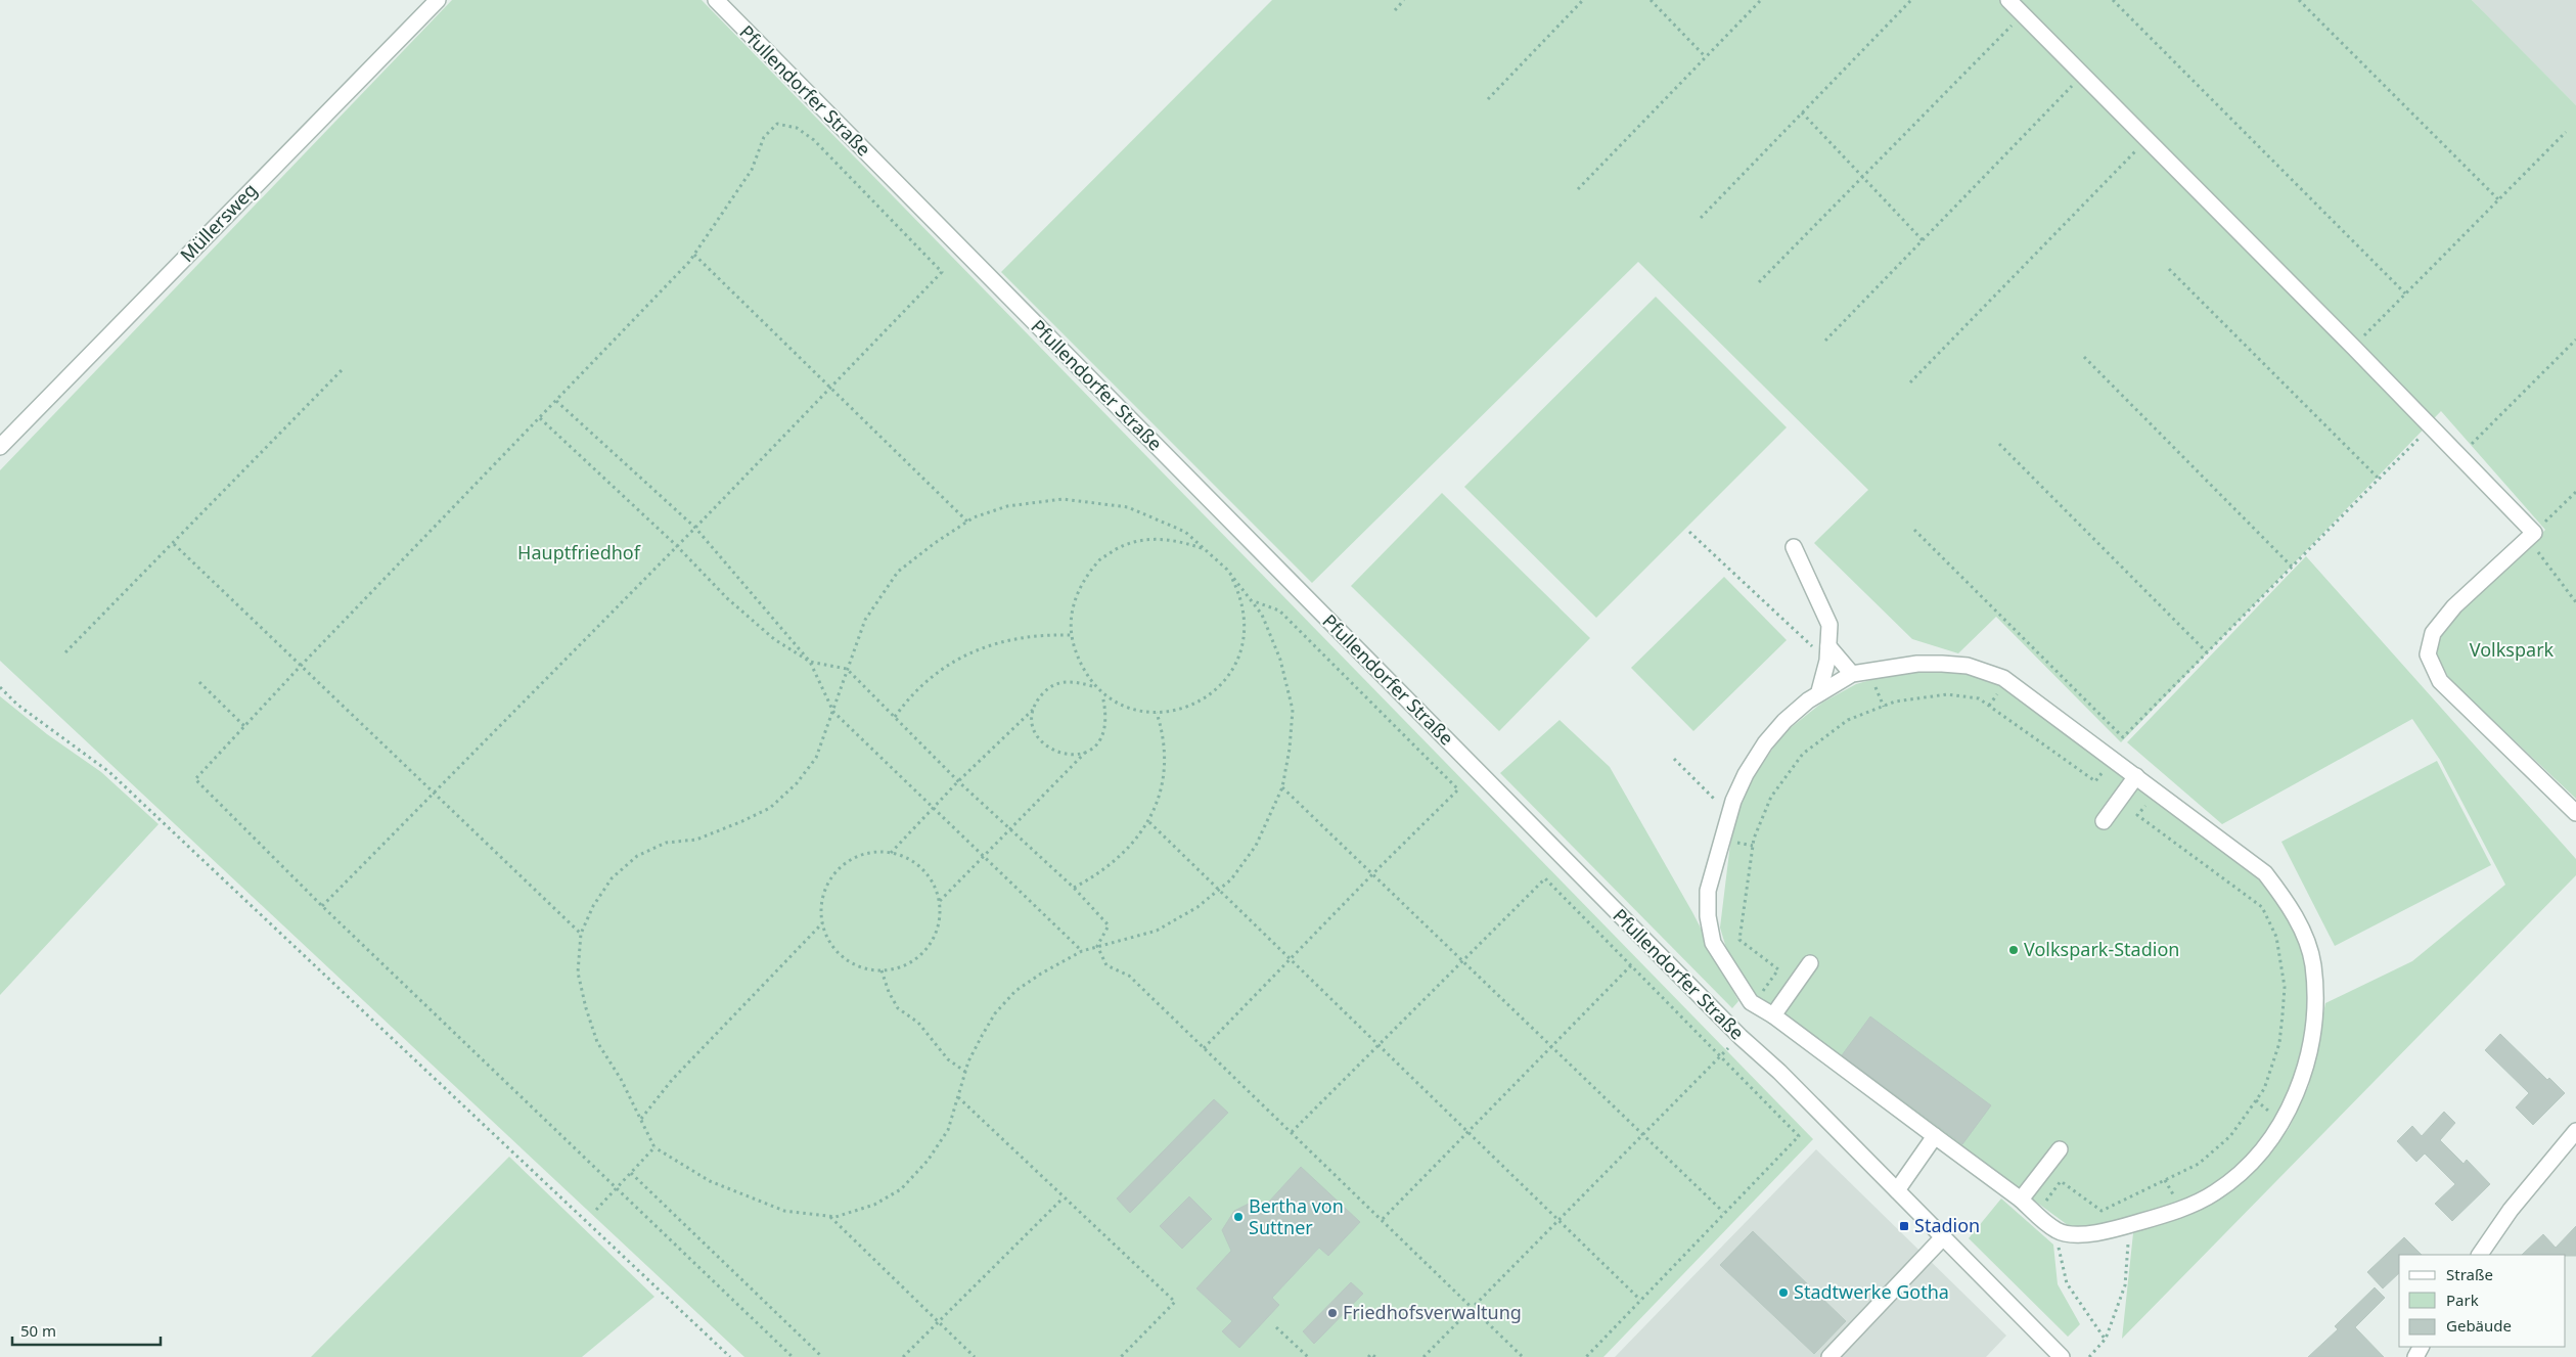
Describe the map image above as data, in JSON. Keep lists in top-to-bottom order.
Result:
{
  "streets": {
    "street": ["Pfullendorfer Straße", "Müllersweg"]
  },
  "parks": ["Hauptfriedhof", "Volkspark"],
  "places": {
    "other": [
      "Volkspark-Stadion",
      "Bertha von Suttner",
      "Stadtwerke Gotha",
      "Friedhofsverwaltung"
    ],
    "transit": ["Stadion"]
  },
  "legend": ["Straße", "Park", "Gebäude"],
  "scale_bar": "50 m"
}
